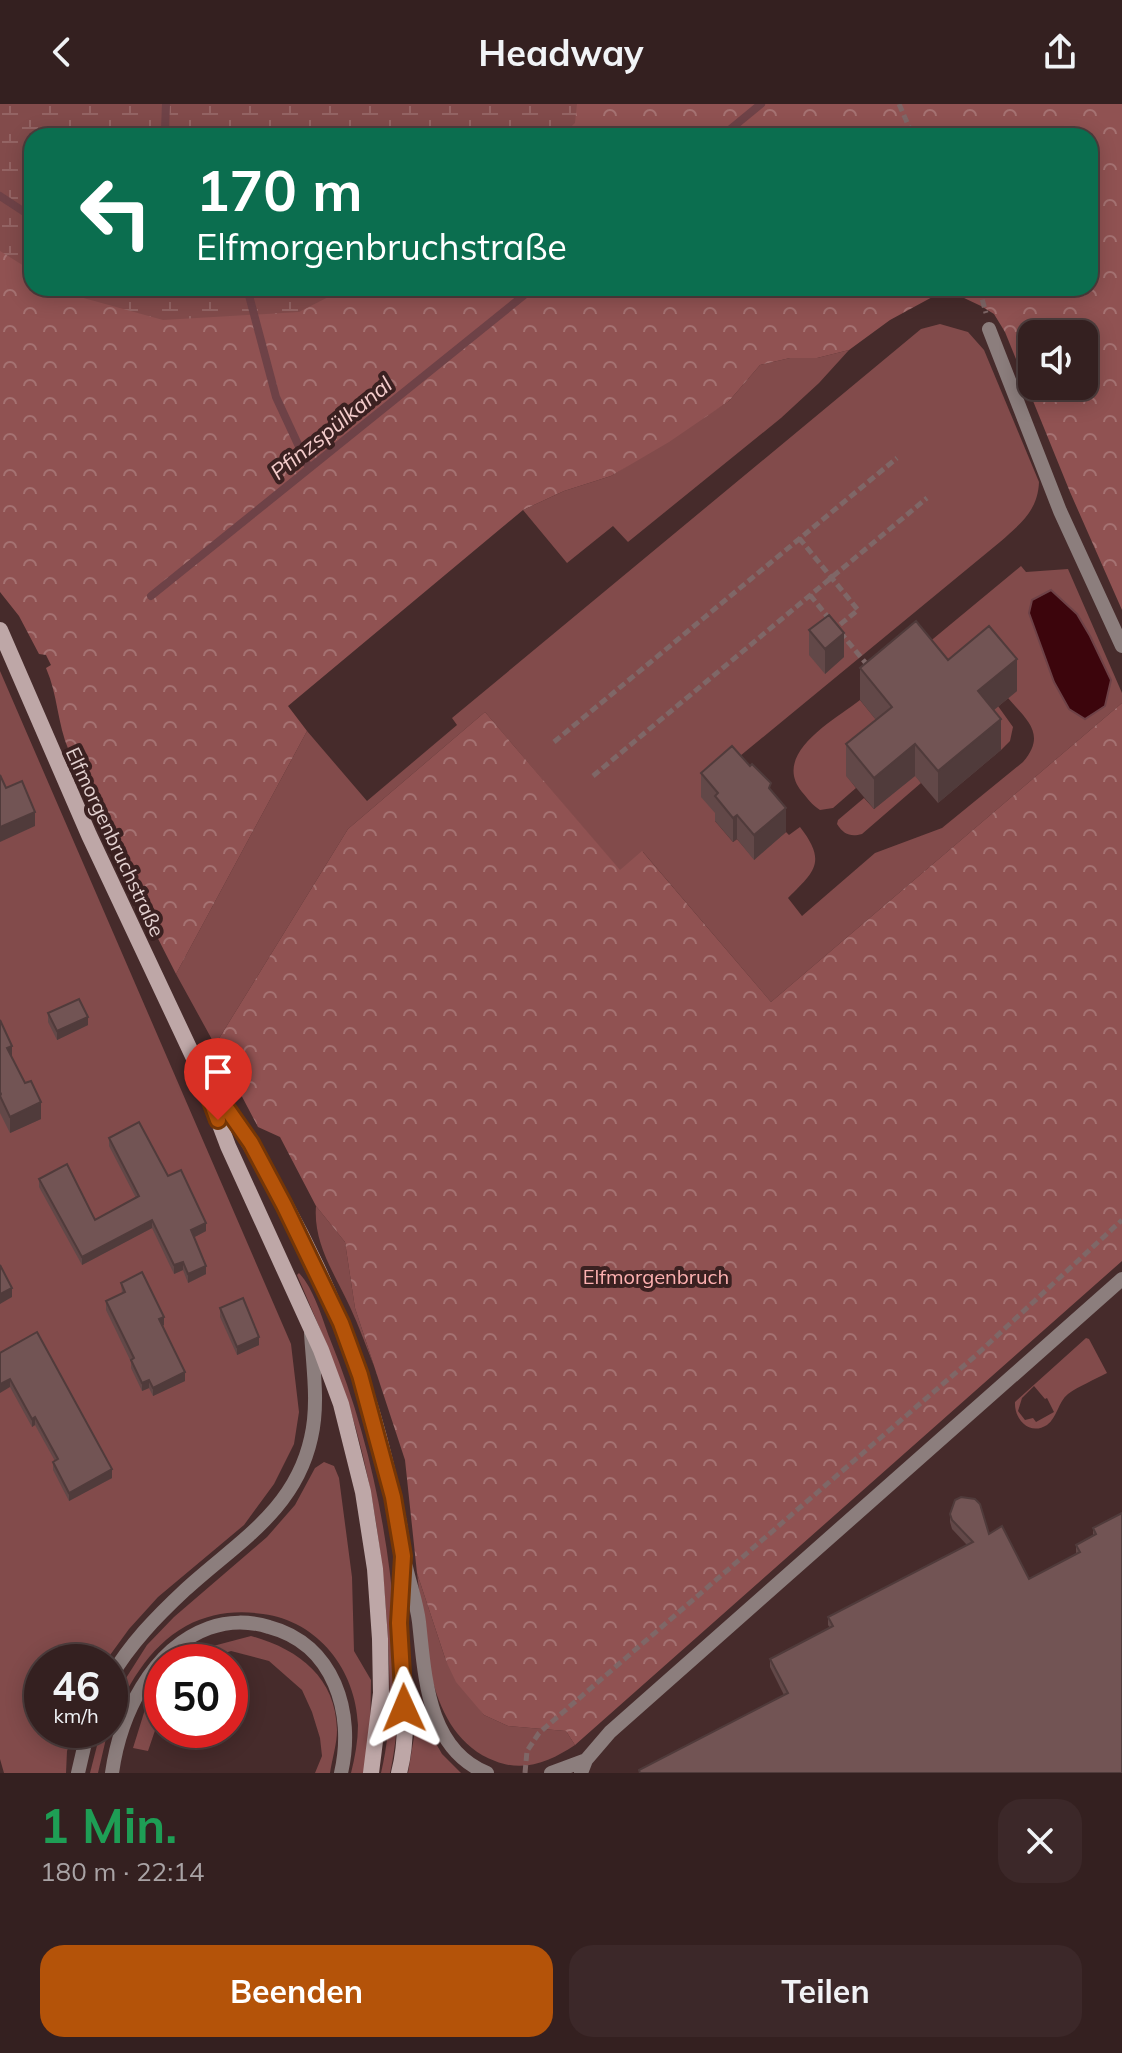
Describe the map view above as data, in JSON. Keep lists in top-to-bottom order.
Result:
{
  "streets": {
    "main road": ["Elfmorgenbruchstraße"]
  },
  "water": ["Pfinzspülkanal"],
  "parks": ["Elfmorgenbruch"],
  "page": {
    "header": "Headway",
    "turn": ["170 m", "Elfmorgenbruchstraße"],
    "speed": "46 km/h",
    "limit": "50",
    "heading": ["1 Min.", "180 m · 22:14"],
    "buttons": ["Beenden", "Teilen"]
  }
}
